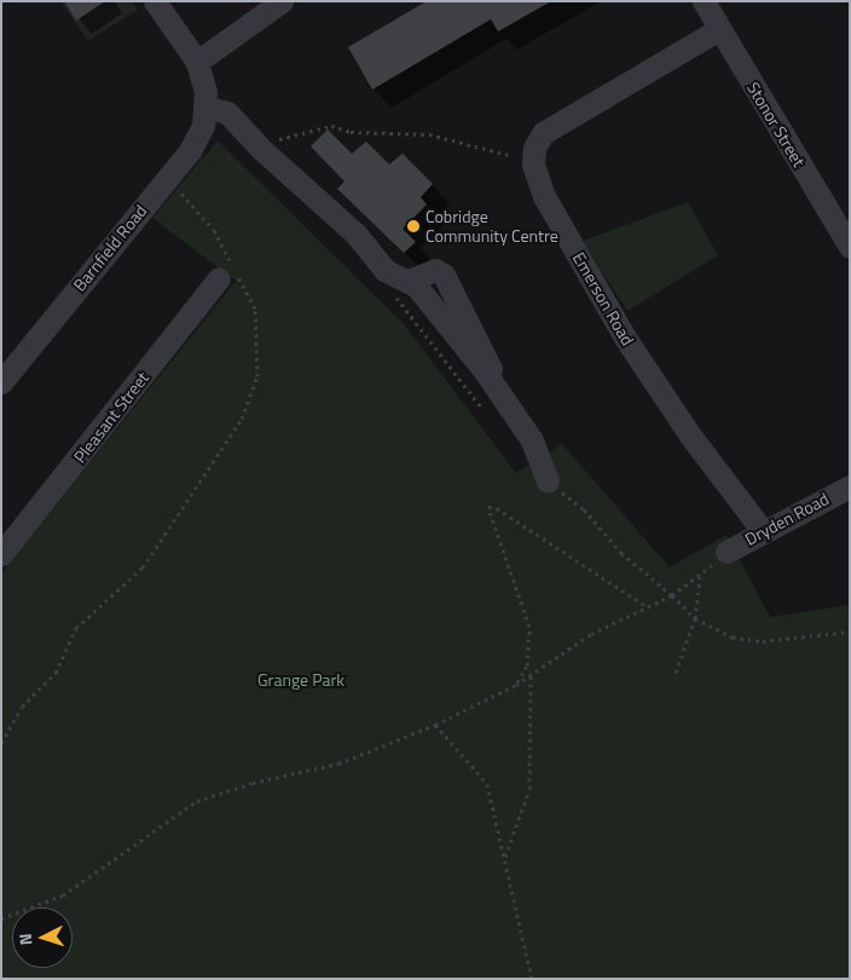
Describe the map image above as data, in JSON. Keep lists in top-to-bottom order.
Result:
{
  "streets": {
    "street": [
      "Stonor Street",
      "Barnfield Road",
      "Emerson Road",
      "Pleasant Street",
      "Dryden Road"
    ]
  },
  "crossings": [
    ["Emerson Road", "Dryden Road"]
  ],
  "parks": ["Grange Park"],
  "places": ["Cobridge Community Centre"],
  "north": "left"
}
